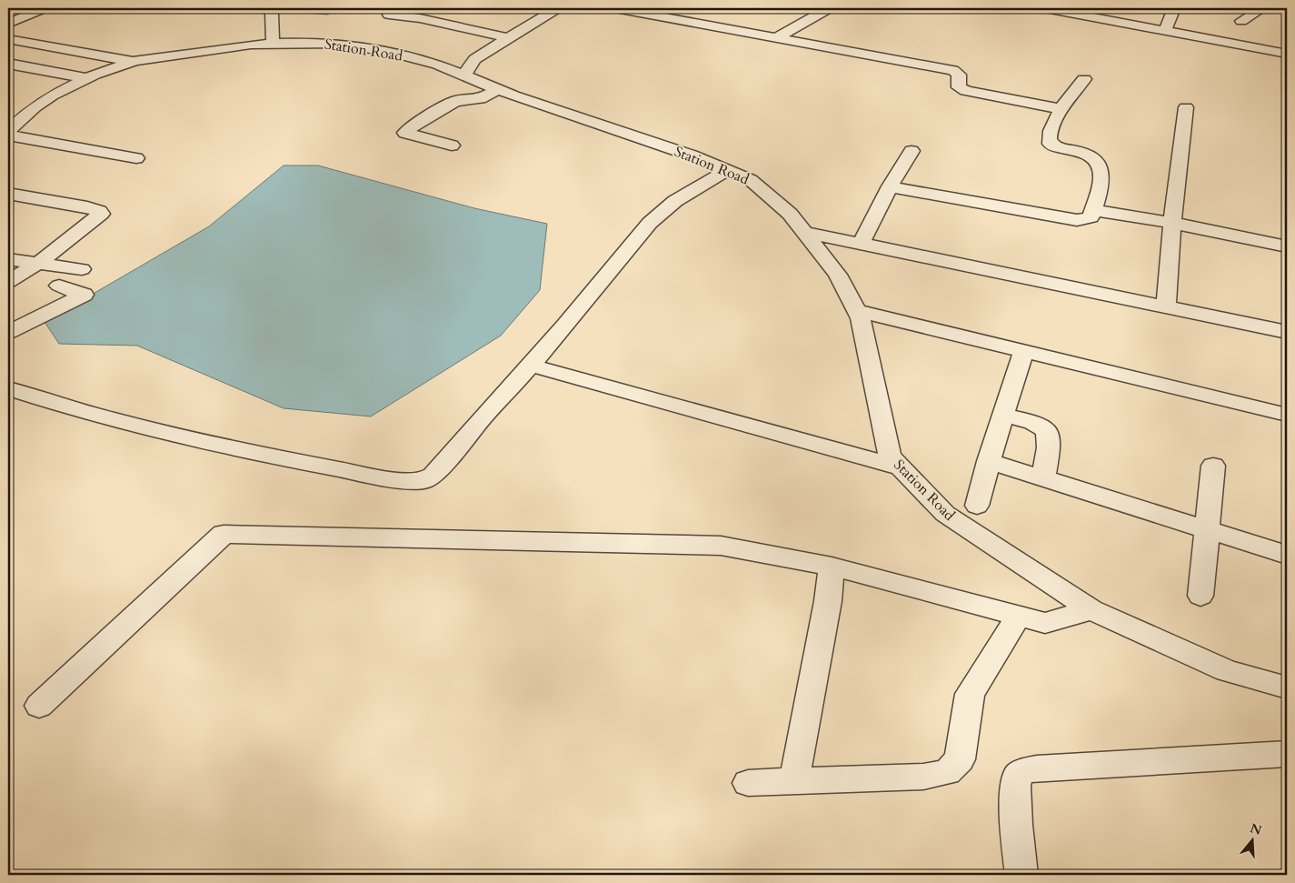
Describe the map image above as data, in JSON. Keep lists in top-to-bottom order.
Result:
{
  "streets": {
    "street": ["Station Road"]
  },
  "north": "top"
}
